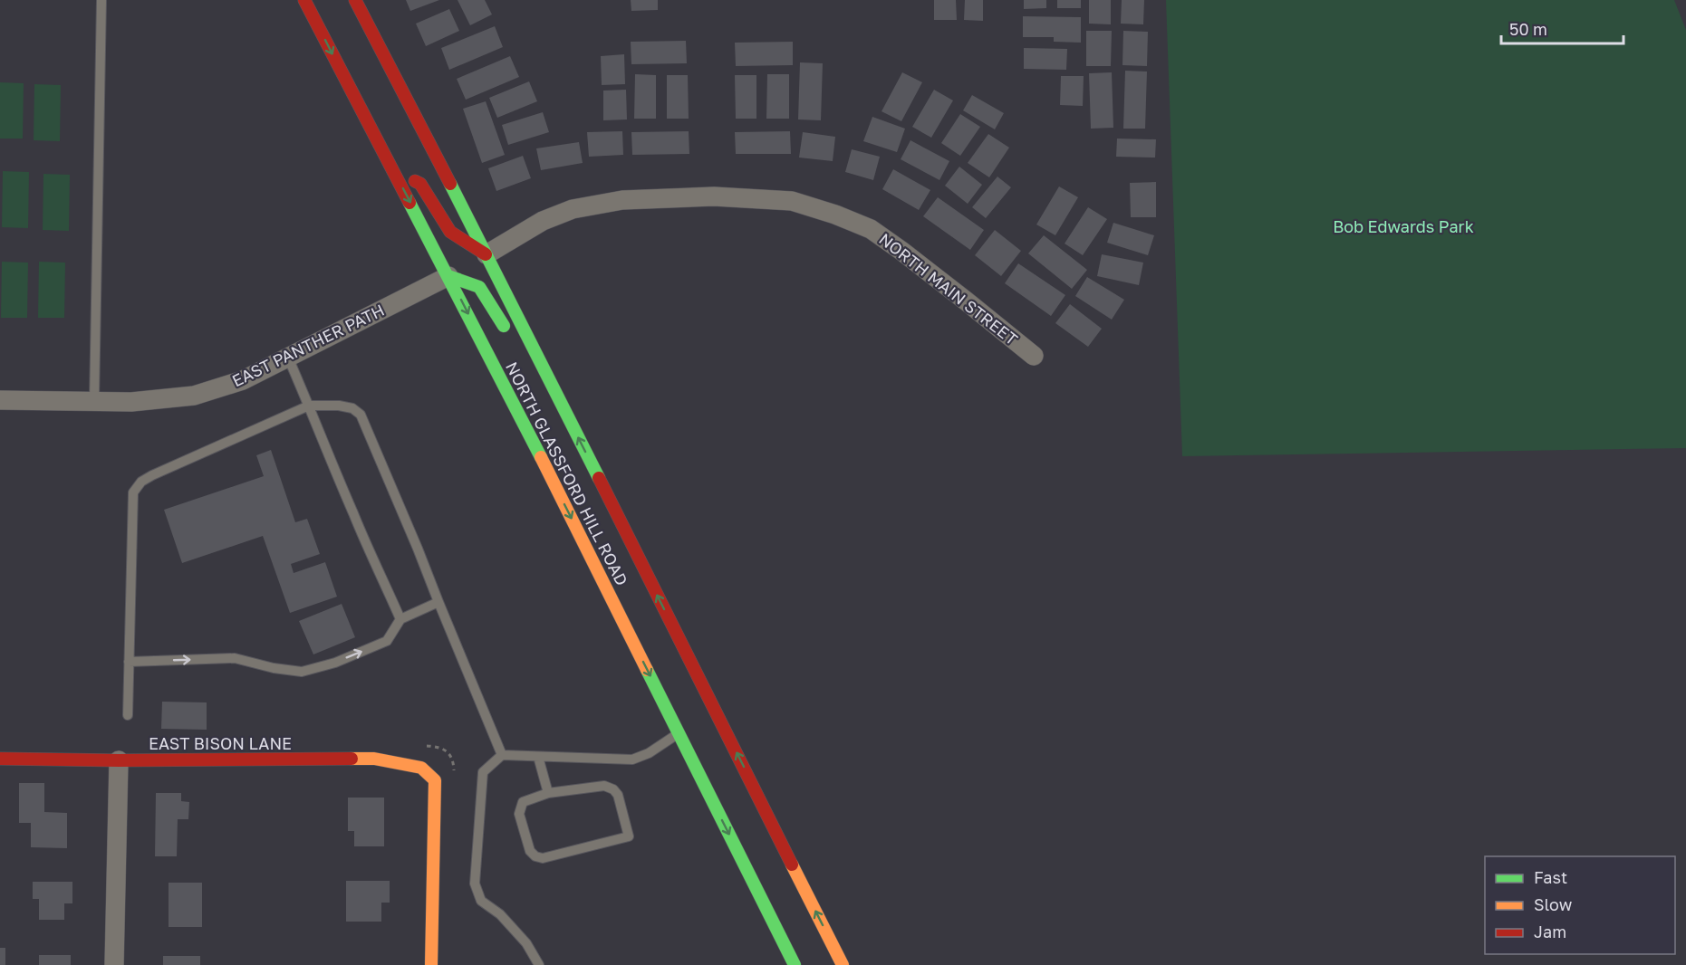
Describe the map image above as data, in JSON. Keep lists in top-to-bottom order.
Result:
{
  "streets": {
    "main road": ["NORTH GLASSFORD HILL ROAD", "EAST BISON LANE"],
    "street": ["NORTH MAIN STREET", "EAST PANTHER PATH"]
  },
  "crossings": [
    ["NORTH MAIN STREET", "NORTH GLASSFORD HILL ROAD"],
    ["EAST PANTHER PATH", "NORTH GLASSFORD HILL ROAD"]
  ],
  "parks": ["Bob Edwards Park"],
  "legend": ["Fast", "Slow", "Jam"],
  "scale_bar": "50 m"
}
